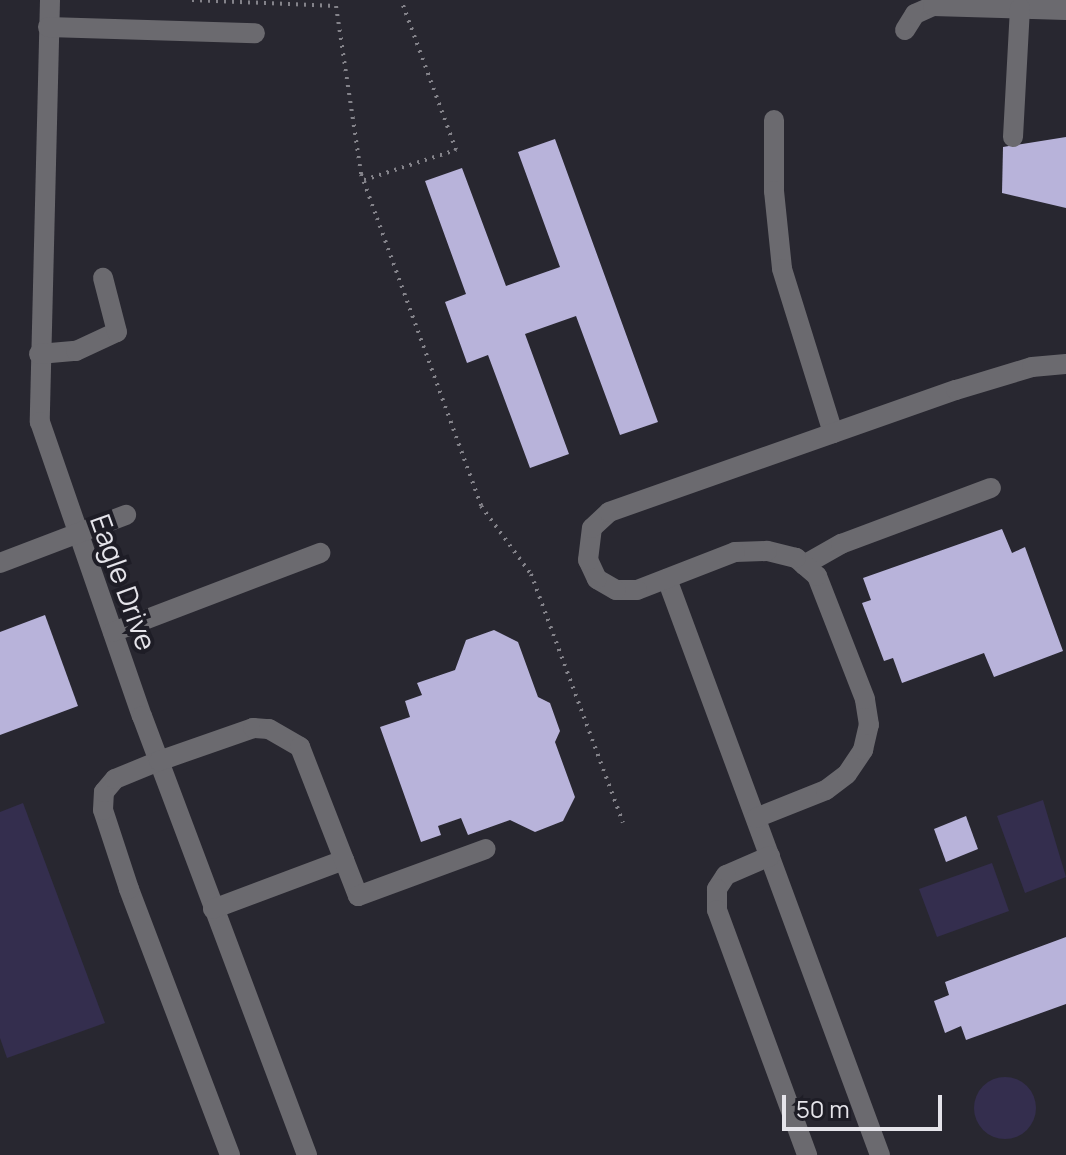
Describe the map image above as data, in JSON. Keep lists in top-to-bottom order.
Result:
{
  "streets": {
    "street": ["Eagle Drive"]
  },
  "scale_bar": "50 m"
}
